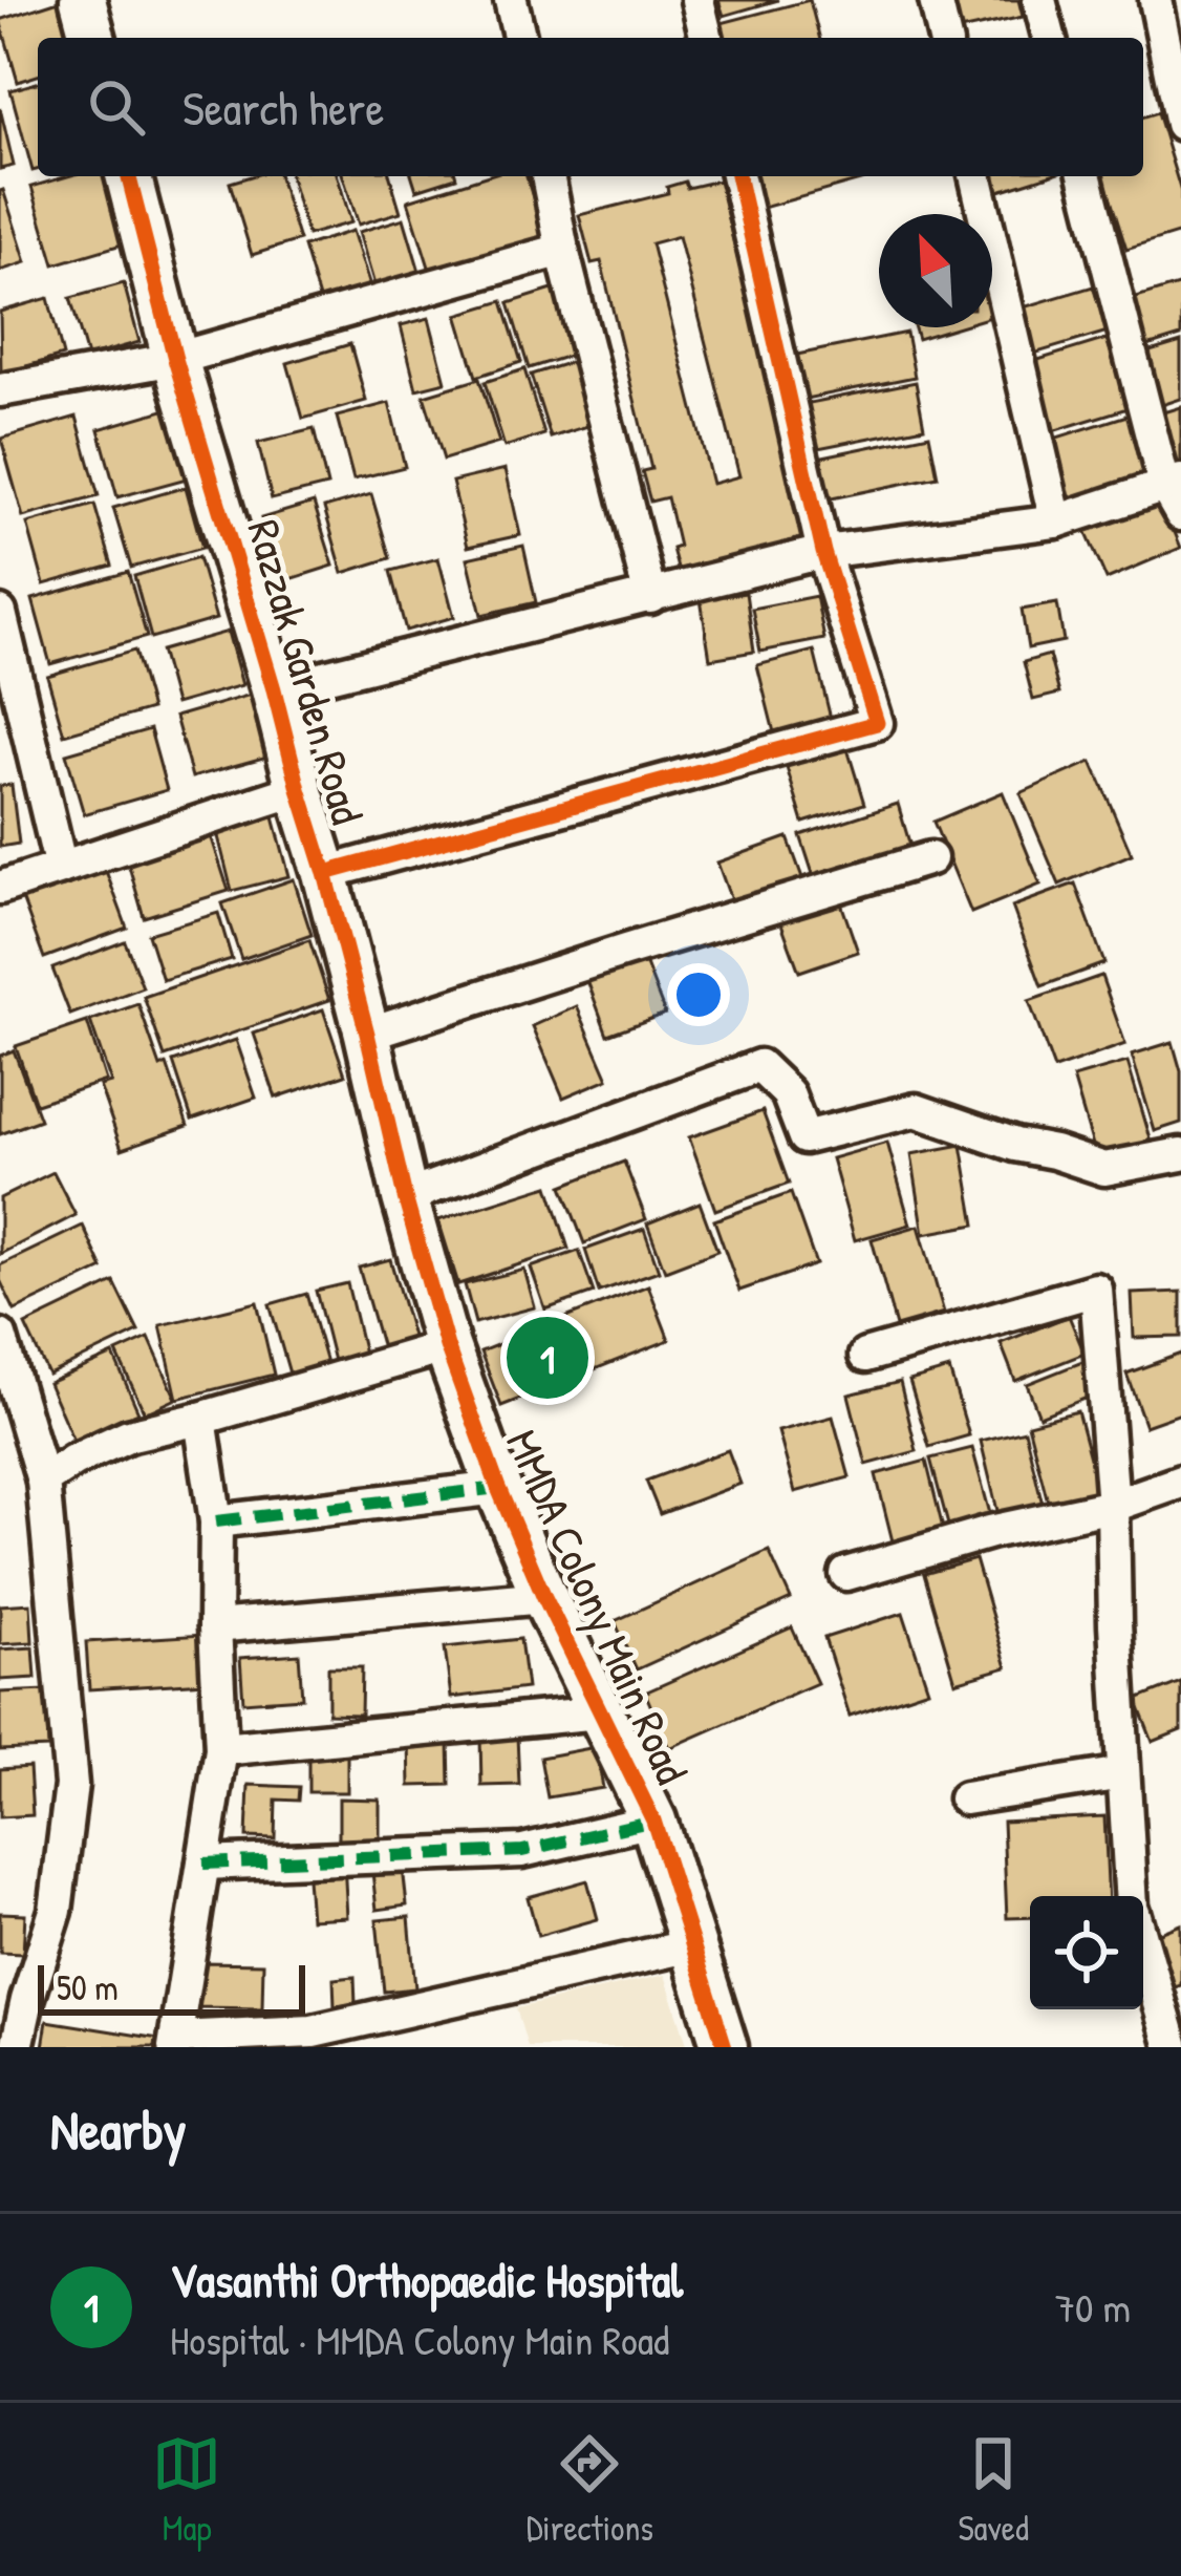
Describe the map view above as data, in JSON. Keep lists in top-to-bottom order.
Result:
{
  "streets": {
    "street": ["Razzak Garden Road", "MMDA Colony Main Road"]
  },
  "crossings": [
    ["Razzak Garden Road", "MMDA Colony Main Road"]
  ],
  "scale_bar": "50 m",
  "north": "top left",
  "page": {
    "search": "Search here",
    "pins": "1",
    "scale": "50 m",
    "heading": "Nearby",
    "list": [
      {
        "mark": "1",
        "name": "Vasanthi Orthopaedic Hospital",
        "note": "Hospital · MMDA Colony Main Road",
        "value": "70 m"
      }
    ],
    "nav": ["Map", "Directions", "Saved"]
  }
}
